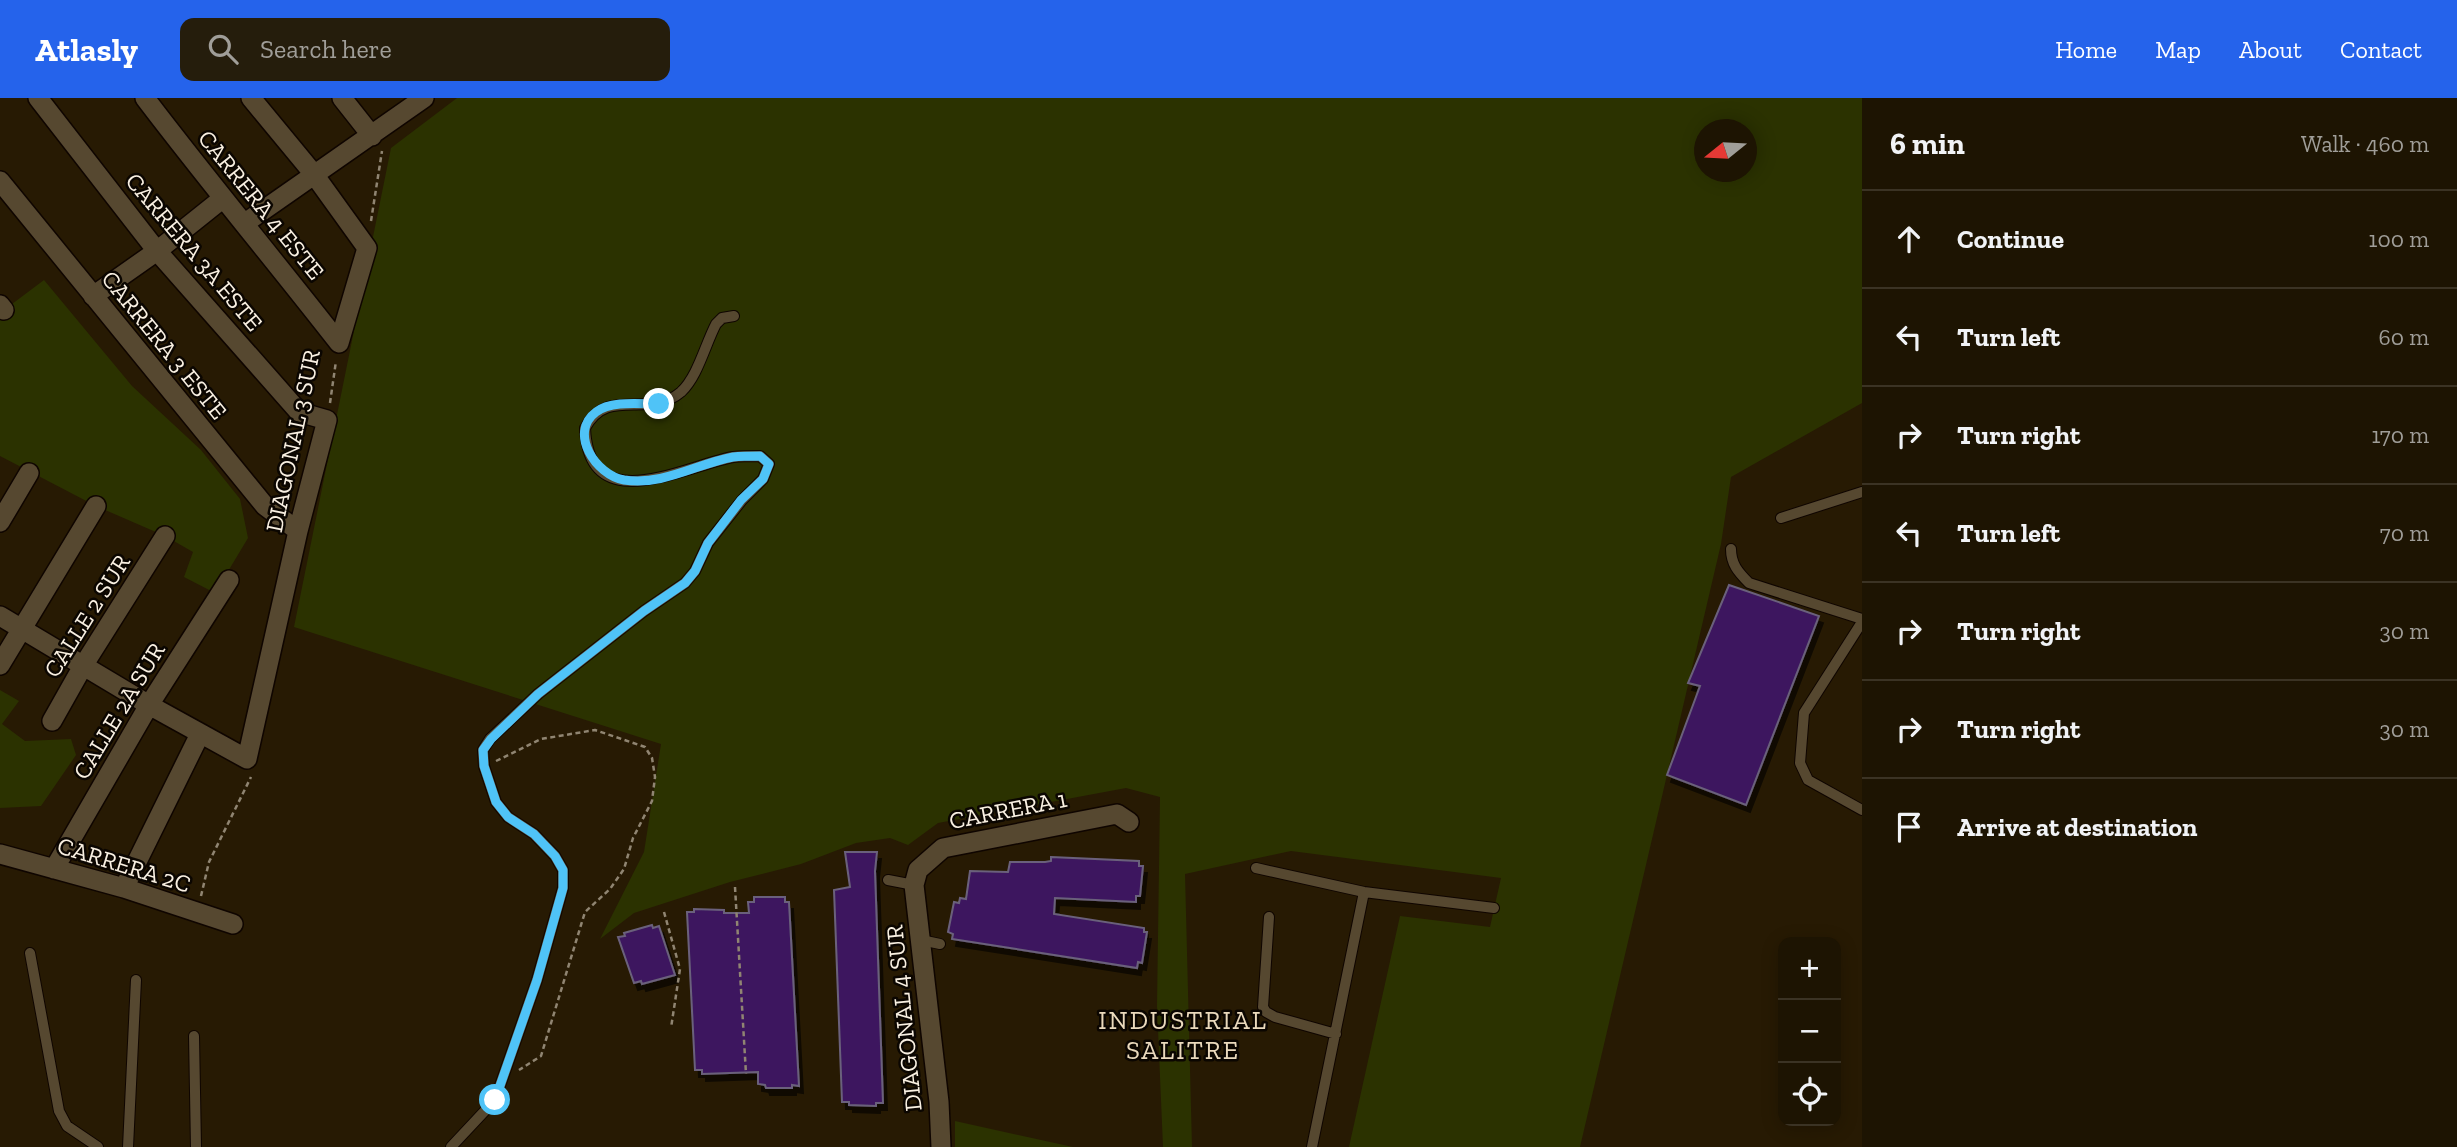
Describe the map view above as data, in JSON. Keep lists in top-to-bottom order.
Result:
{
  "streets": {
    "street": [
      "CARRERA 4 ESTE",
      "CARRERA 3A ESTE",
      "CARRERA 3 ESTE",
      "DIAGONAL 3 SUR",
      "CALLE 2 SUR",
      "CALLE 2A SUR",
      "CARRERA 1",
      "CARRERA 2C",
      "DIAGONAL 4 SUR"
    ]
  },
  "crossings": [
    ["CARRERA 4 ESTE", "DIAGONAL 3 SUR"],
    ["CARRERA 3A ESTE", "DIAGONAL 3 SUR"],
    ["CARRERA 3 ESTE", "DIAGONAL 3 SUR"],
    ["CALLE 2A SUR", "CARRERA 2C"],
    ["CARRERA 1", "DIAGONAL 4 SUR"]
  ],
  "districts": ["INDUSTRIAL SALITRE"],
  "north": "left",
  "page": {
    "header": "Atlasly",
    "search": "Search here",
    "nav": [
      "Home",
      "Map",
      "About",
      "Contact"
    ],
    "heading": ["6 min", "Walk · 460 m"],
    "list": [
      ["Continue", "100 m"],
      ["Turn left", "60 m"],
      ["Turn right", "170 m"],
      ["Turn left", "70 m"],
      ["Turn right", "30 m"],
      ["Turn right", "30 m"],
      "Arrive at destination"
    ],
    "map_buttons": ["+", "−"]
  }
}
